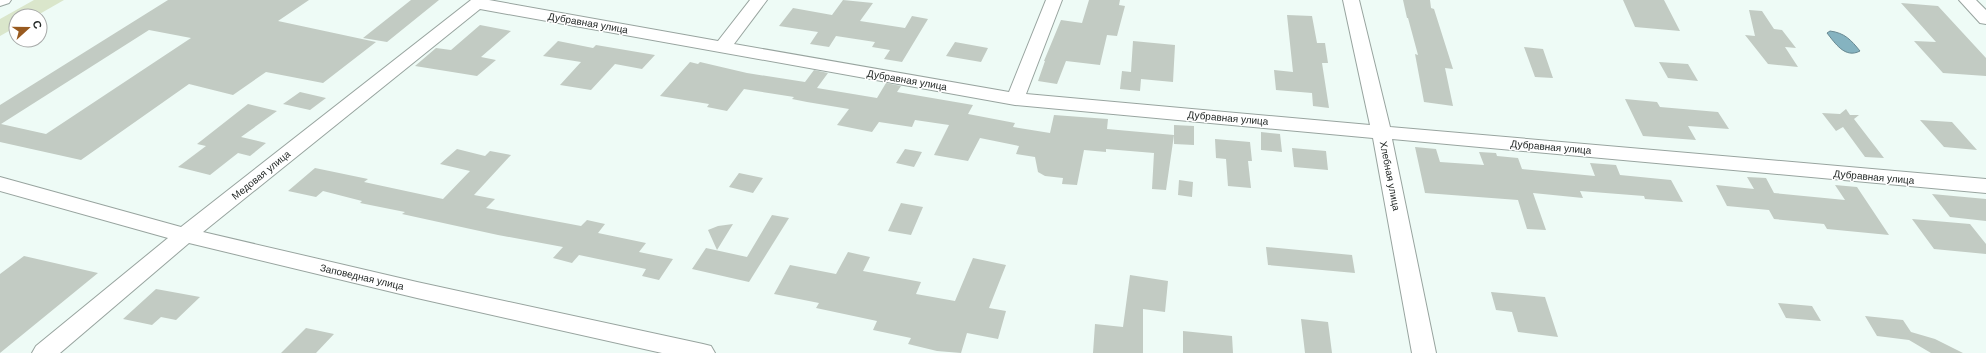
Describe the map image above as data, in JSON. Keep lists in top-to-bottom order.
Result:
{
  "streets": {
    "street": [
      "Дубравная улица",
      "Медовая улица",
      "Хлебная улица",
      "Заповедная улица"
    ]
  },
  "crossings": [
    ["Дубравная улица", "Медовая улица"],
    ["Дубравная улица", "Хлебная улица"],
    ["Медовая улица", "Заповедная улица"]
  ],
  "north": "right"
}
